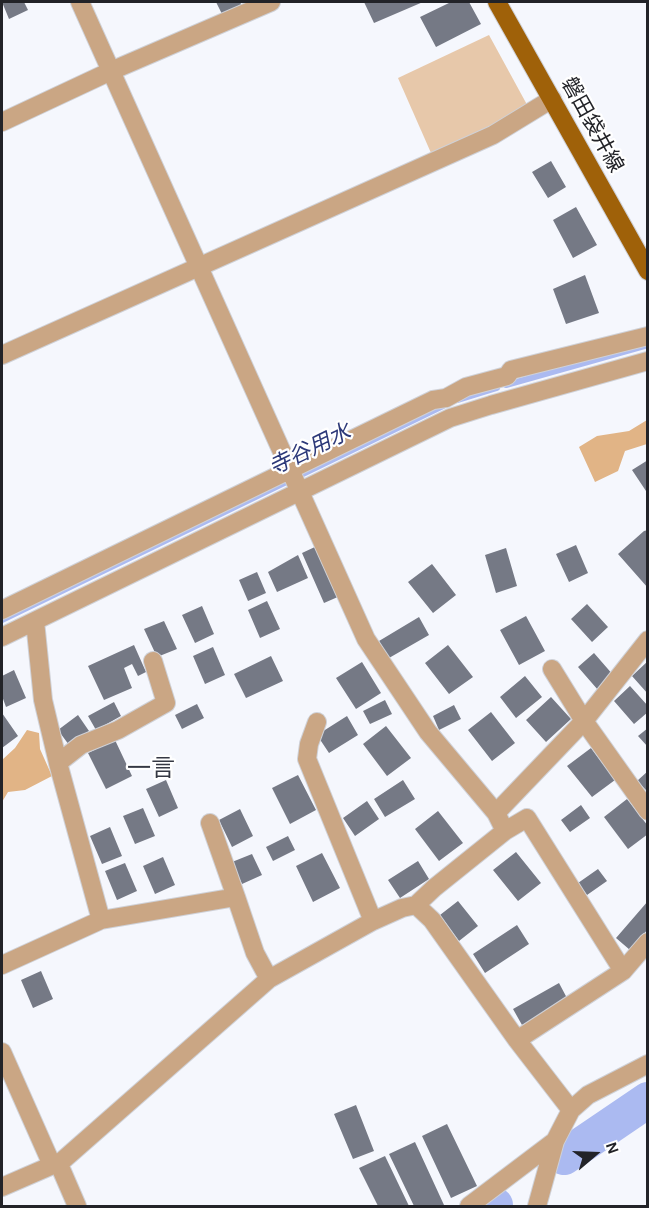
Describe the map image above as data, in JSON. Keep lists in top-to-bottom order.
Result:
{
  "streets": {
    "main road": ["磐田袋井線"]
  },
  "districts": ["一言"],
  "water": ["寺谷用水"],
  "north": "right"
}
